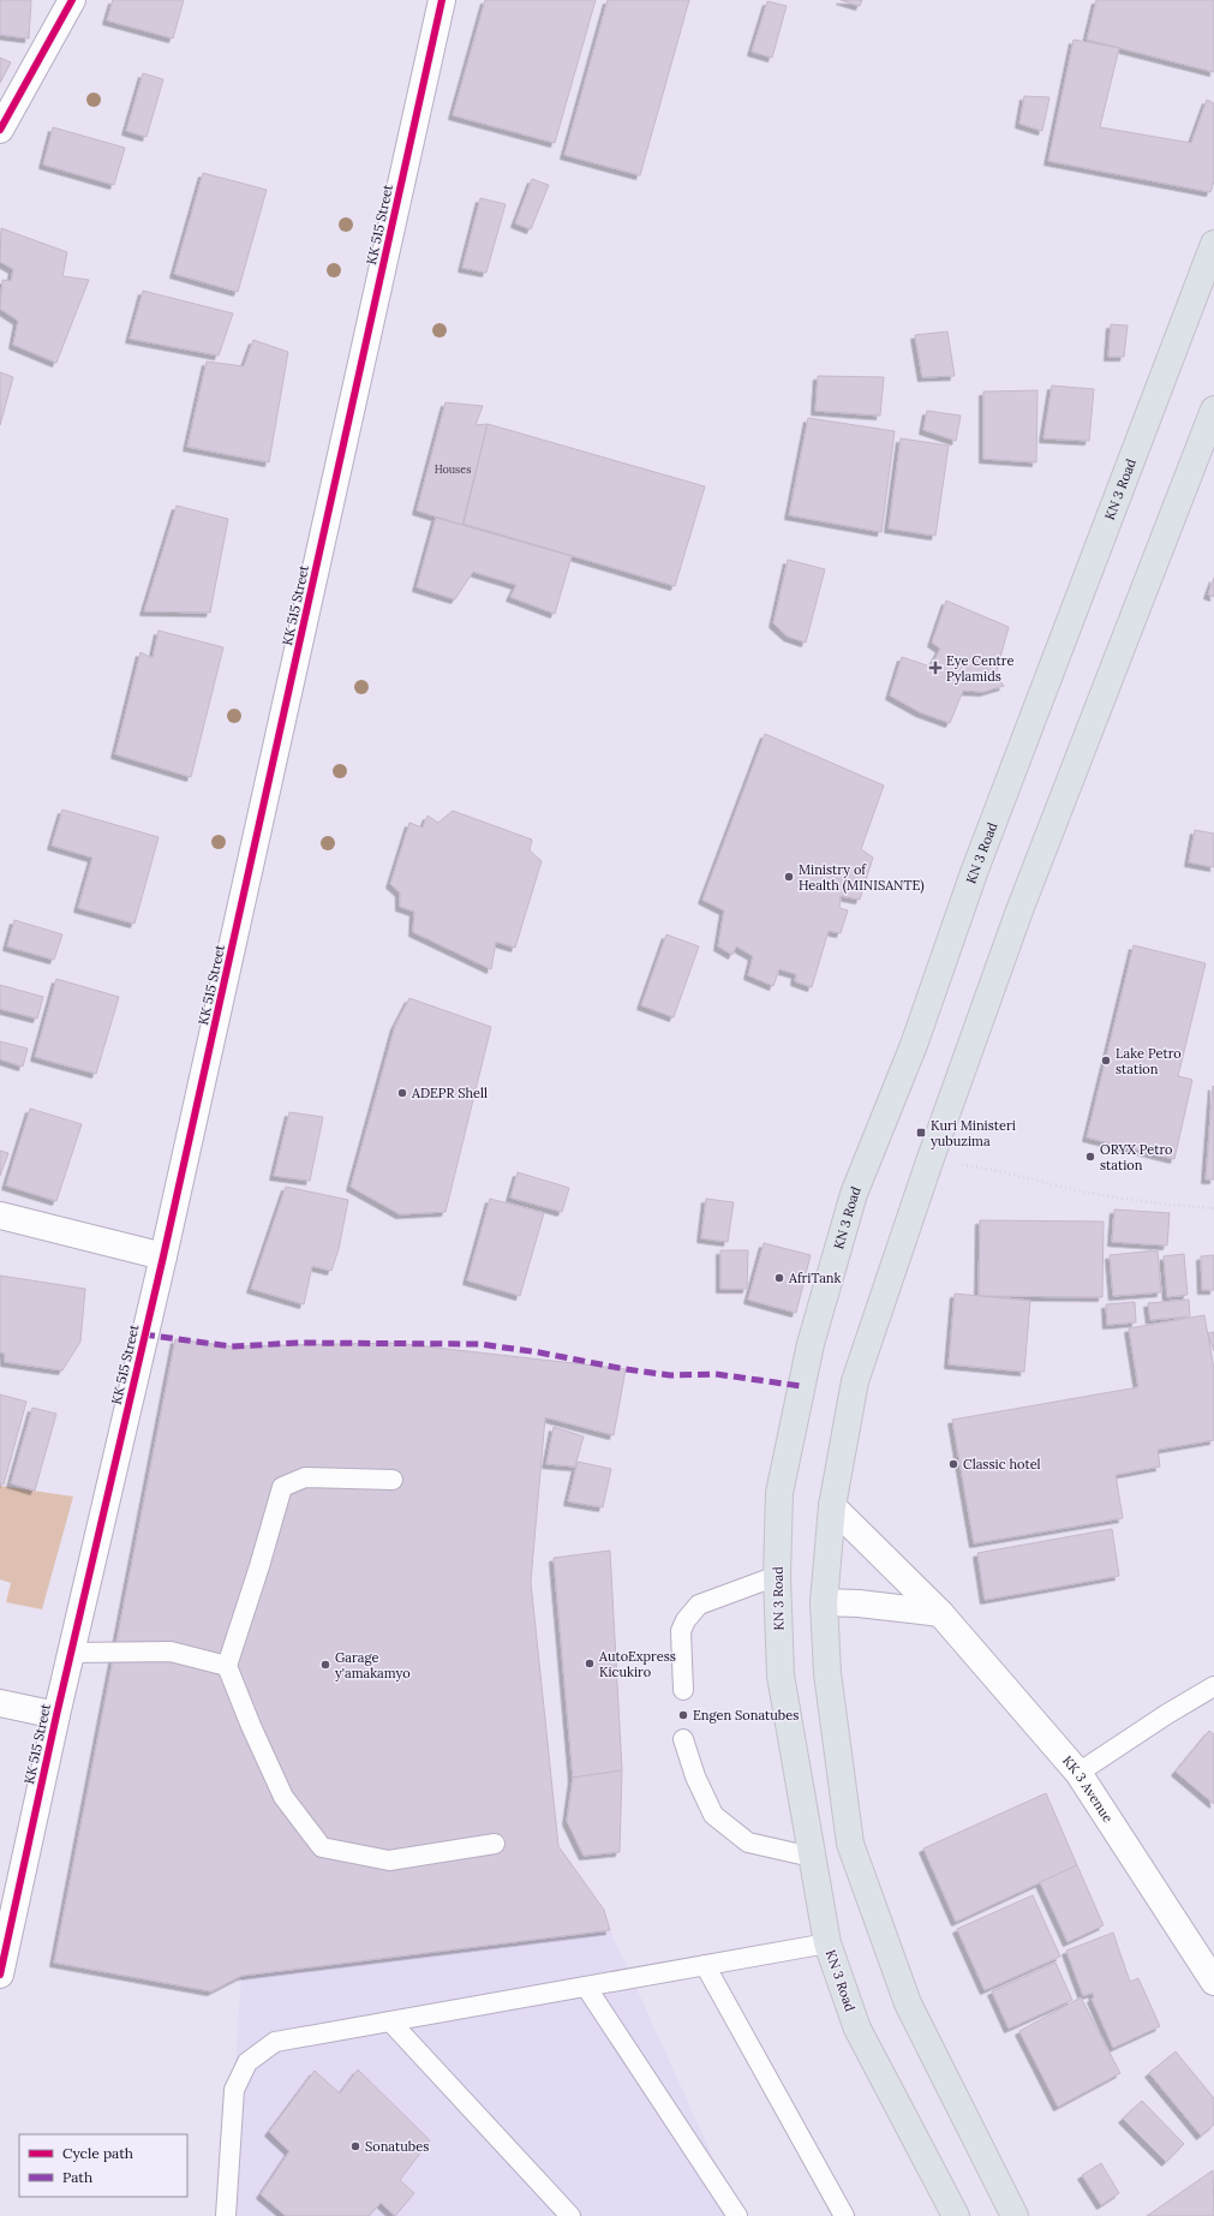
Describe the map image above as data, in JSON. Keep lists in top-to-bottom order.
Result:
{
  "streets": {
    "highway": ["KN 3 Road"],
    "street": ["KK 515 Street", "KK 3 Avenue"]
  },
  "places": {
    "health": ["Eye Centre Pylamids"],
    "other": [
      "Ministry of Health (MINISANTE)",
      "Lake Petro station",
      "ADEPR Shell",
      "ORYX Petro station",
      "AfriTank",
      "Classic hotel",
      "AutoExpress Kicukiro",
      "Garage y'amakamyo",
      "Engen Sonatubes",
      "Sonatubes"
    ],
    "transit": ["Kuri Ministeri yubuzima"]
  },
  "house_numbers": ["Houses"],
  "legend": ["Cycle path", "Path"]
}
